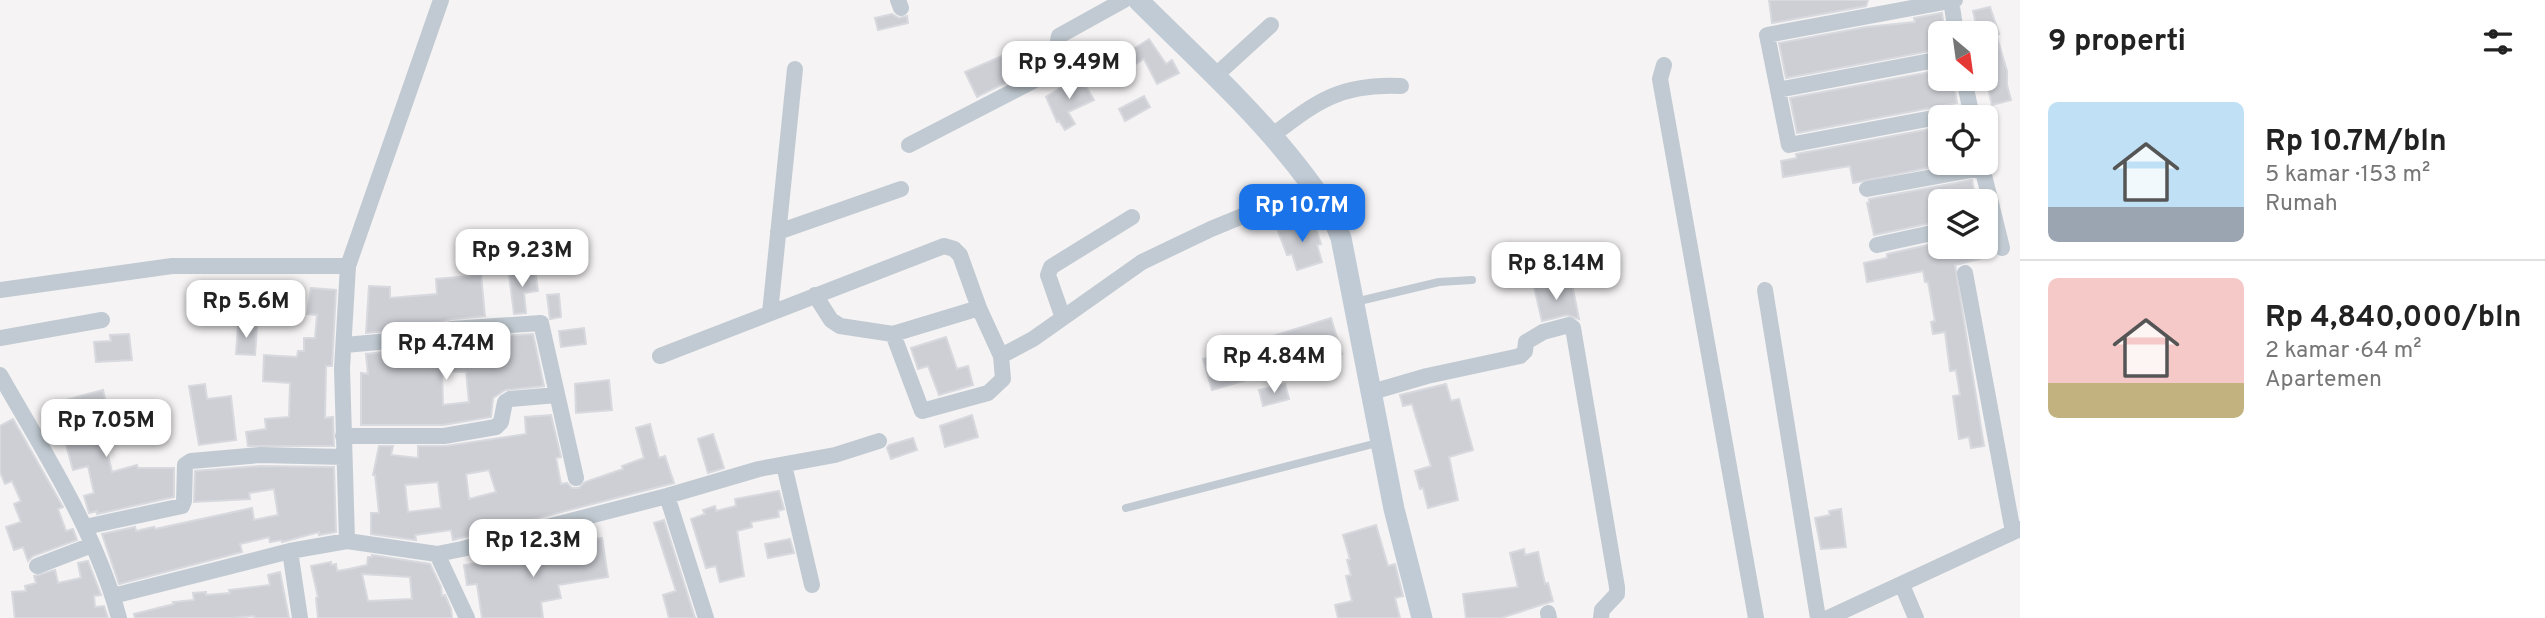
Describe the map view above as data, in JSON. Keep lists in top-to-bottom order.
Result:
{
  "north": "bottom right",
  "page": {
    "heading": "9 properti",
    "price": [
      "Rp 9.49M",
      "Rp 10.7M",
      "Rp 9.23M",
      "Rp 8.14M",
      "Rp 5.6M",
      "Rp 4.74M",
      "Rp 4.84M",
      "Rp 7.05M",
      "Rp 12.3M"
    ],
    "list": [
      {
        "name": "Rp 10.7M/bln",
        "note": "5 kamar · 153 m² · Rumah"
      },
      {
        "name": "Rp 4,840,000/bln",
        "note": "2 kamar · 64 m² · Apartemen"
      }
    ]
  }
}
